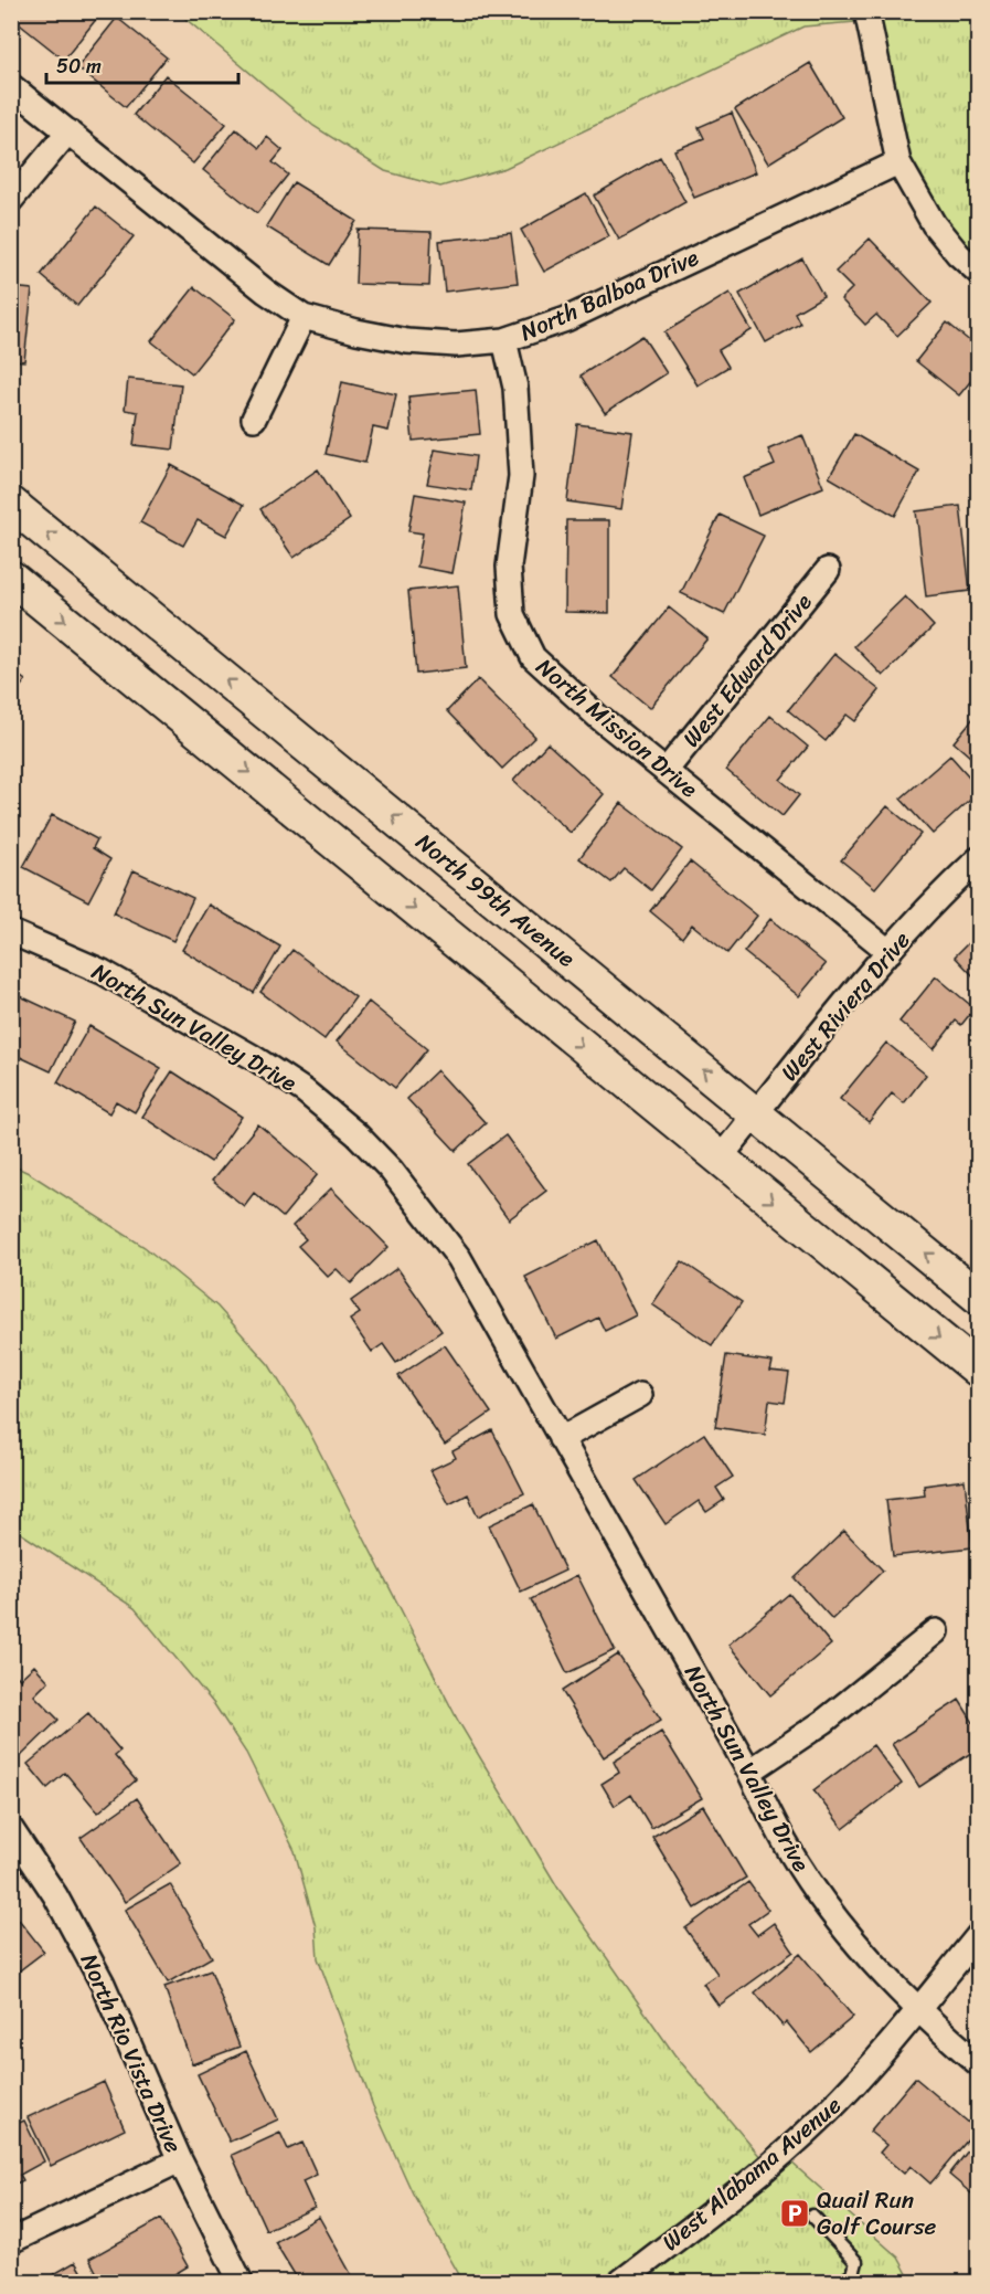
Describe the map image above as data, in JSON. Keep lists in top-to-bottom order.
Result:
{
  "streets": {
    "main road": ["North 99th Avenue"],
    "street": [
      "North Balboa Drive",
      "West Edward Drive",
      "North Mission Drive",
      "West Riviera Drive",
      "North Sun Valley Drive",
      "North Rio Vista Drive",
      "West Alabama Avenue"
    ]
  },
  "crossings": [
    ["North Balboa Drive", "North Mission Drive"],
    ["West Edward Drive", "North Mission Drive"],
    ["North Mission Drive", "West Riviera Drive"],
    ["North 99th Avenue", "West Riviera Drive"],
    ["North Sun Valley Drive", "West Alabama Avenue"]
  ],
  "places": {
    "parking": ["Quail Run Golf Course"]
  },
  "scale_bar": "50 m"
}
